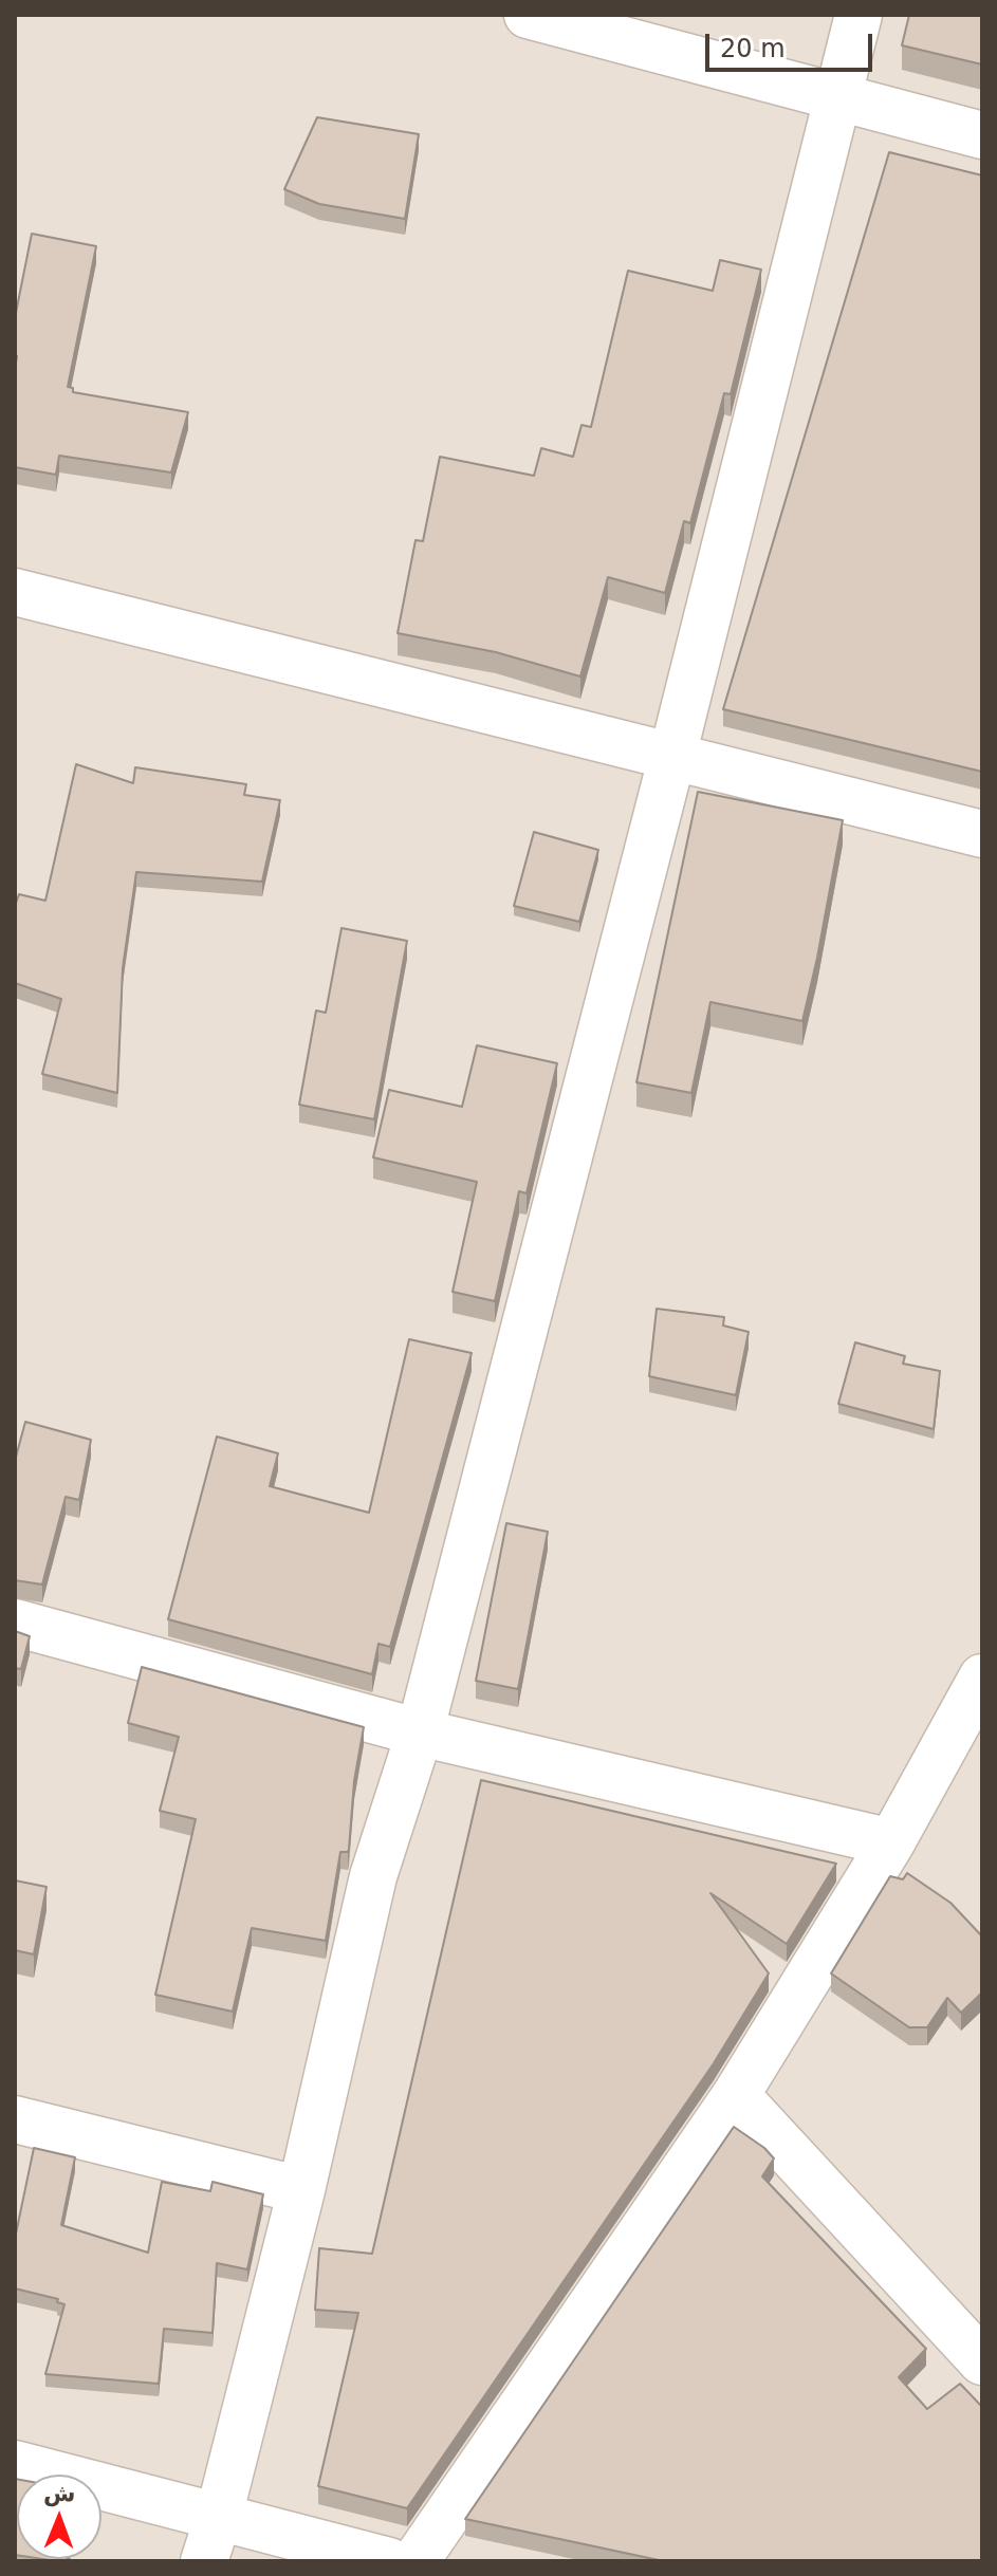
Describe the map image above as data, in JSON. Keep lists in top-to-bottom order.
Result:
{
  "scale_bar": "20 m",
  "north": "top"
}
